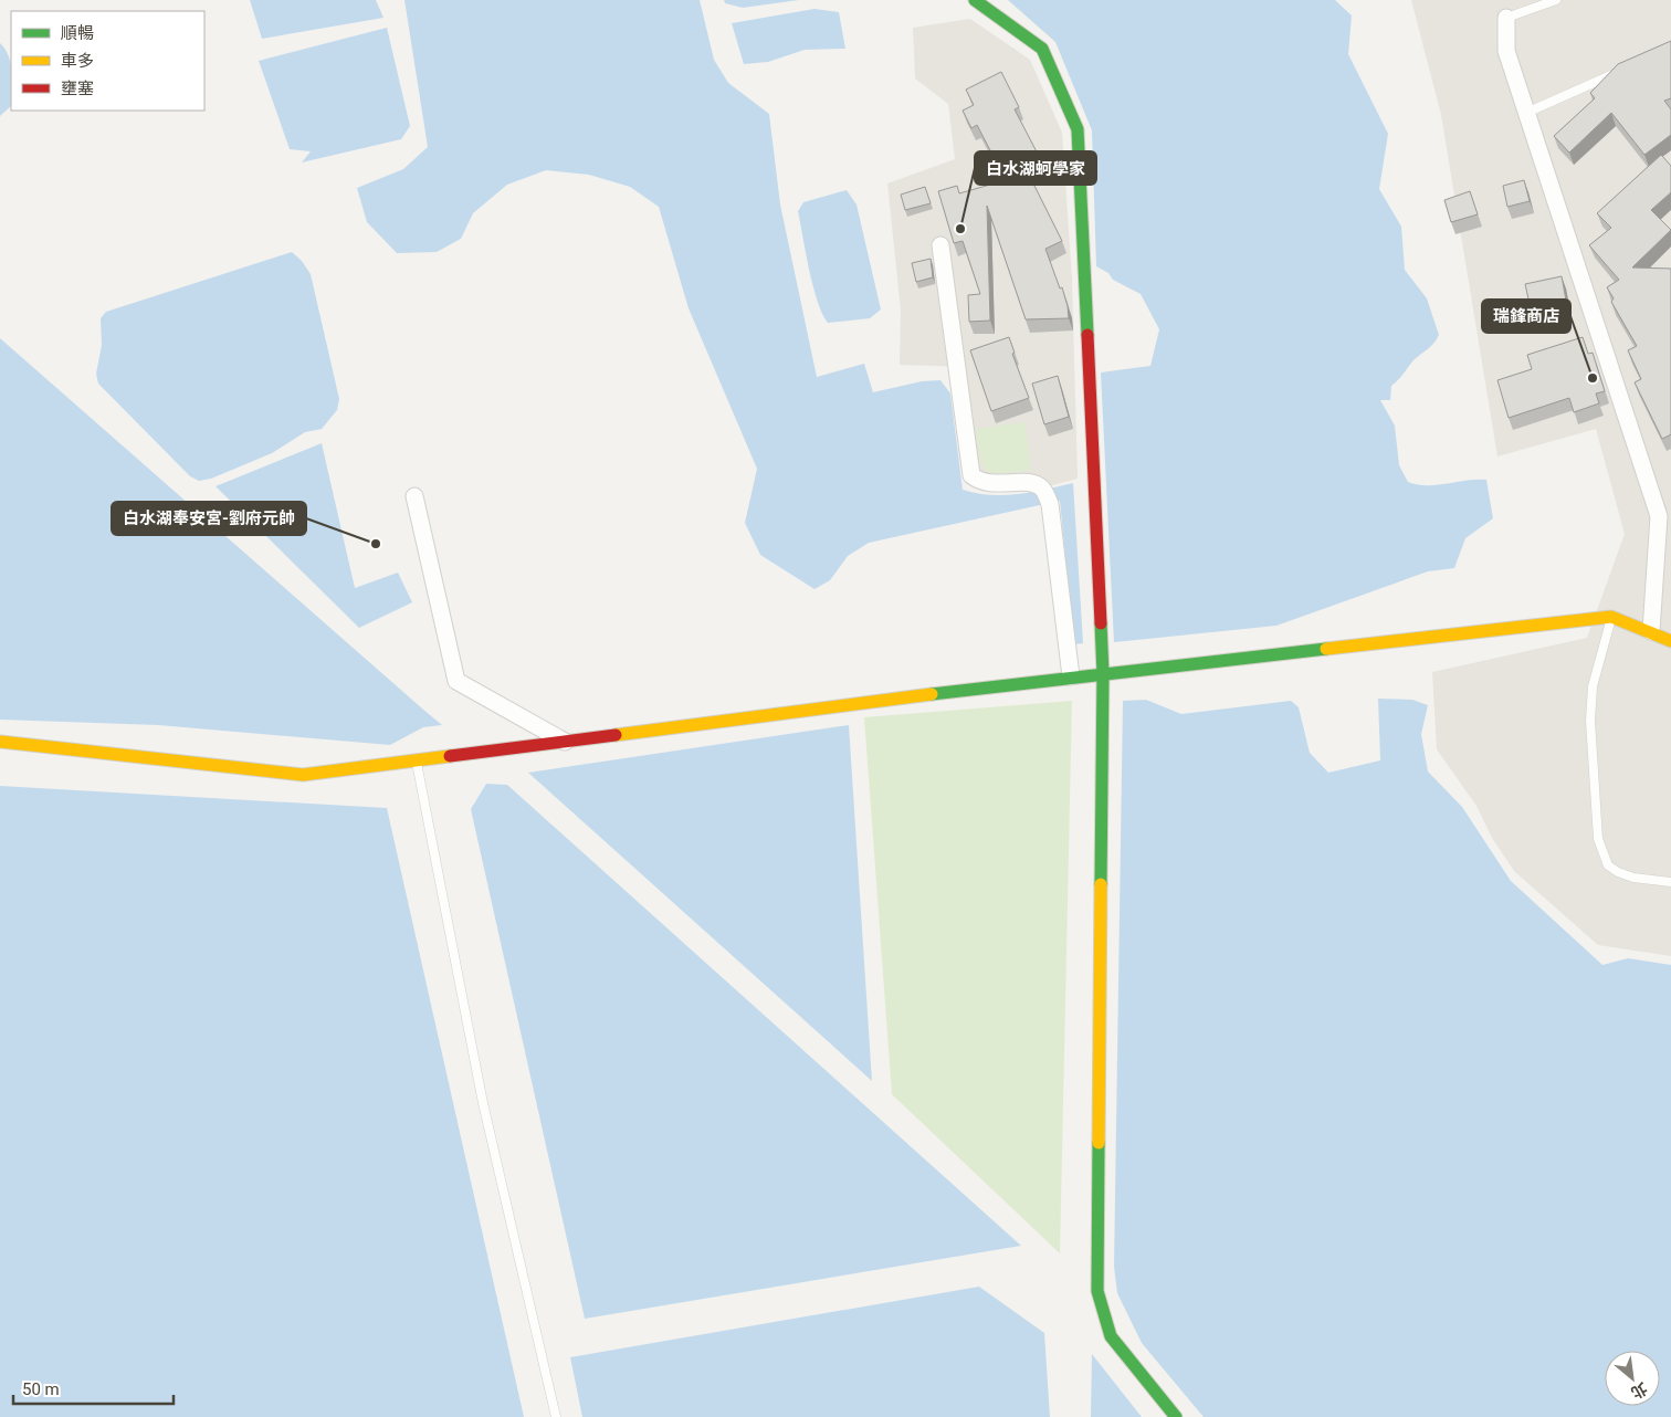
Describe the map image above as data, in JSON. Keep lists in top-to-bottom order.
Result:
{
  "places": ["白水湖蚵學家", "瑞鋒商店", "白水湖奉安宮-劉府元帥"],
  "legend": ["順暢", "車多", "壅塞"],
  "scale_bar": "50 m",
  "north": "bottom right"
}
